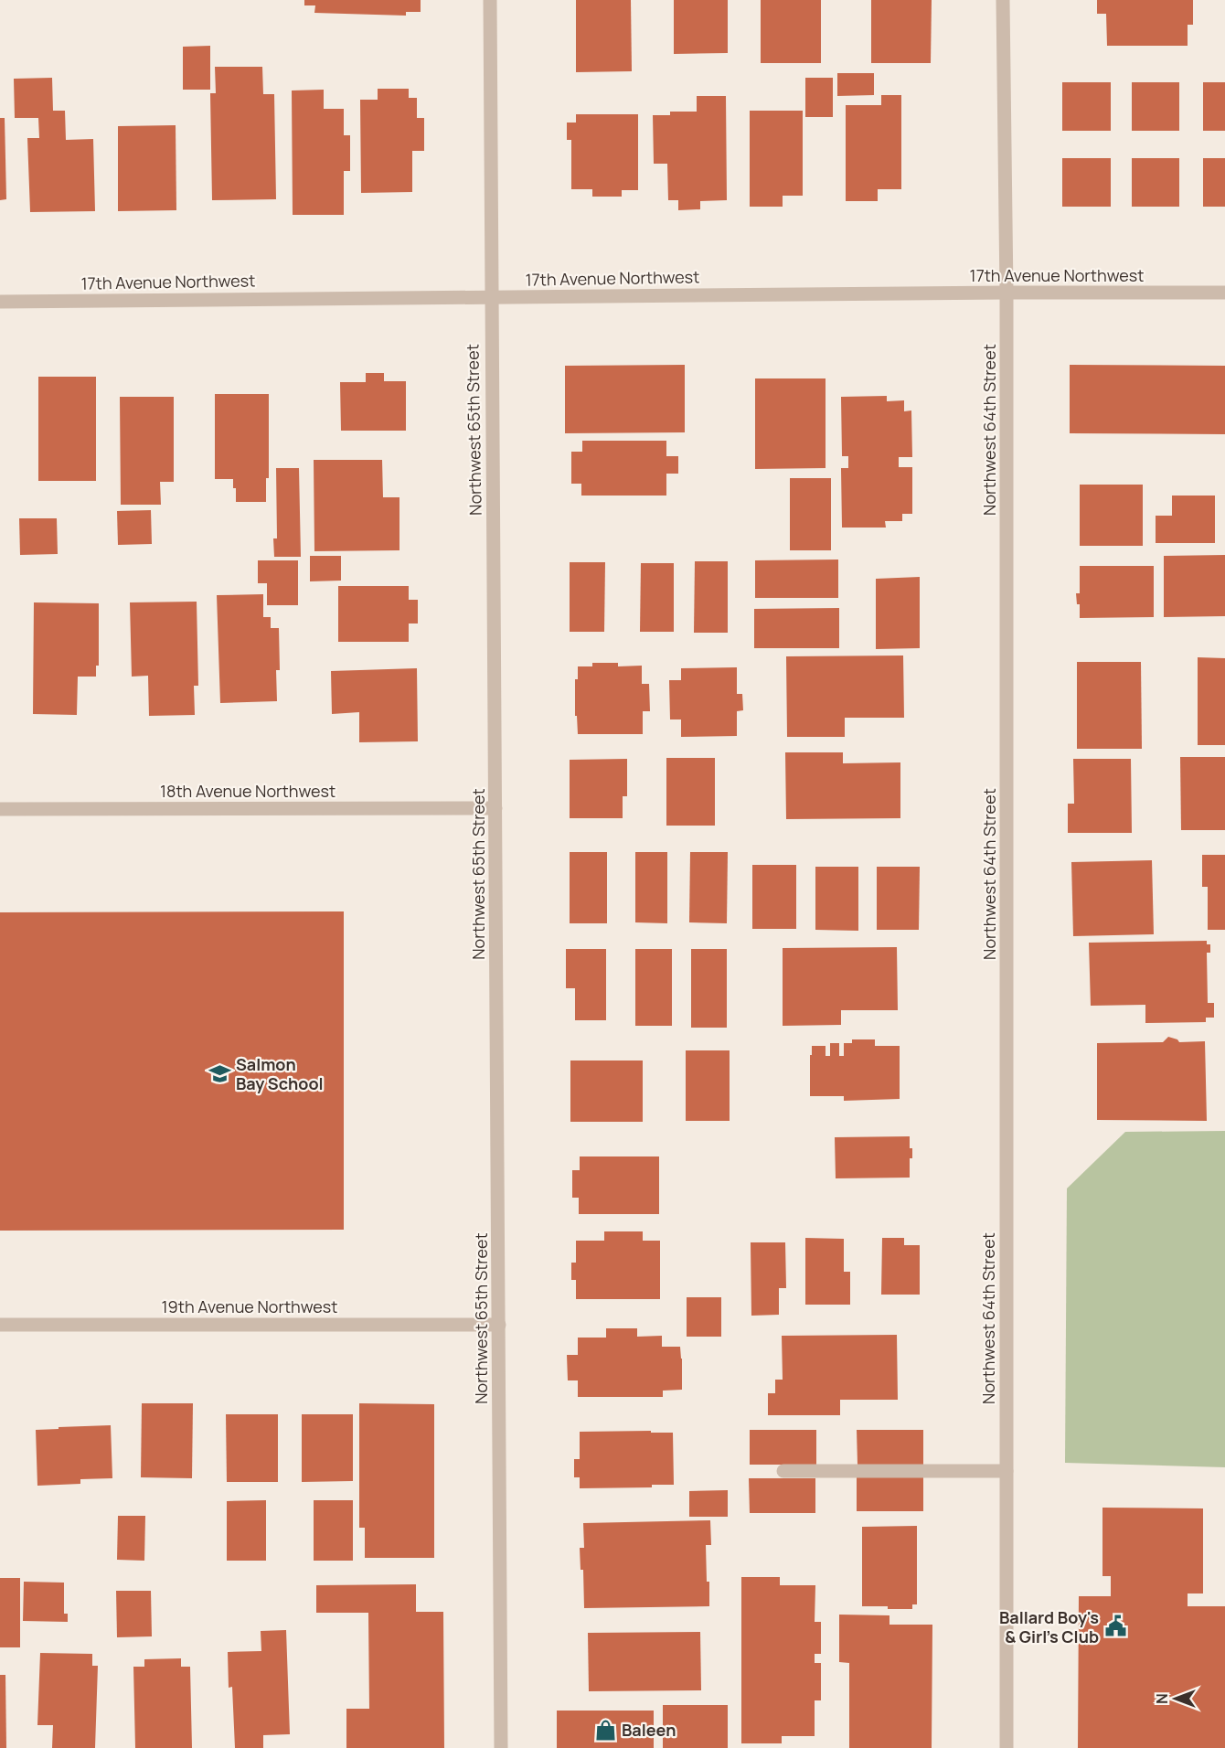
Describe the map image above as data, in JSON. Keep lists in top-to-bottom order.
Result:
{
  "streets": {
    "street": [
      "17th Avenue Northwest",
      "Northwest 65th Street",
      "Northwest 64th Street",
      "18th Avenue Northwest",
      "19th Avenue Northwest"
    ]
  },
  "crossings": [
    ["17th Avenue Northwest", "Northwest 65th Street"],
    ["17th Avenue Northwest", "Northwest 64th Street"],
    ["Northwest 65th Street", "18th Avenue Northwest"],
    ["Northwest 65th Street", "19th Avenue Northwest"]
  ],
  "places": {
    "school or university": ["Salmon Bay School"],
    "public building": ["Ballard Boy's & Girl's Club"],
    "shop": ["Baleen"]
  },
  "north": "left"
}
